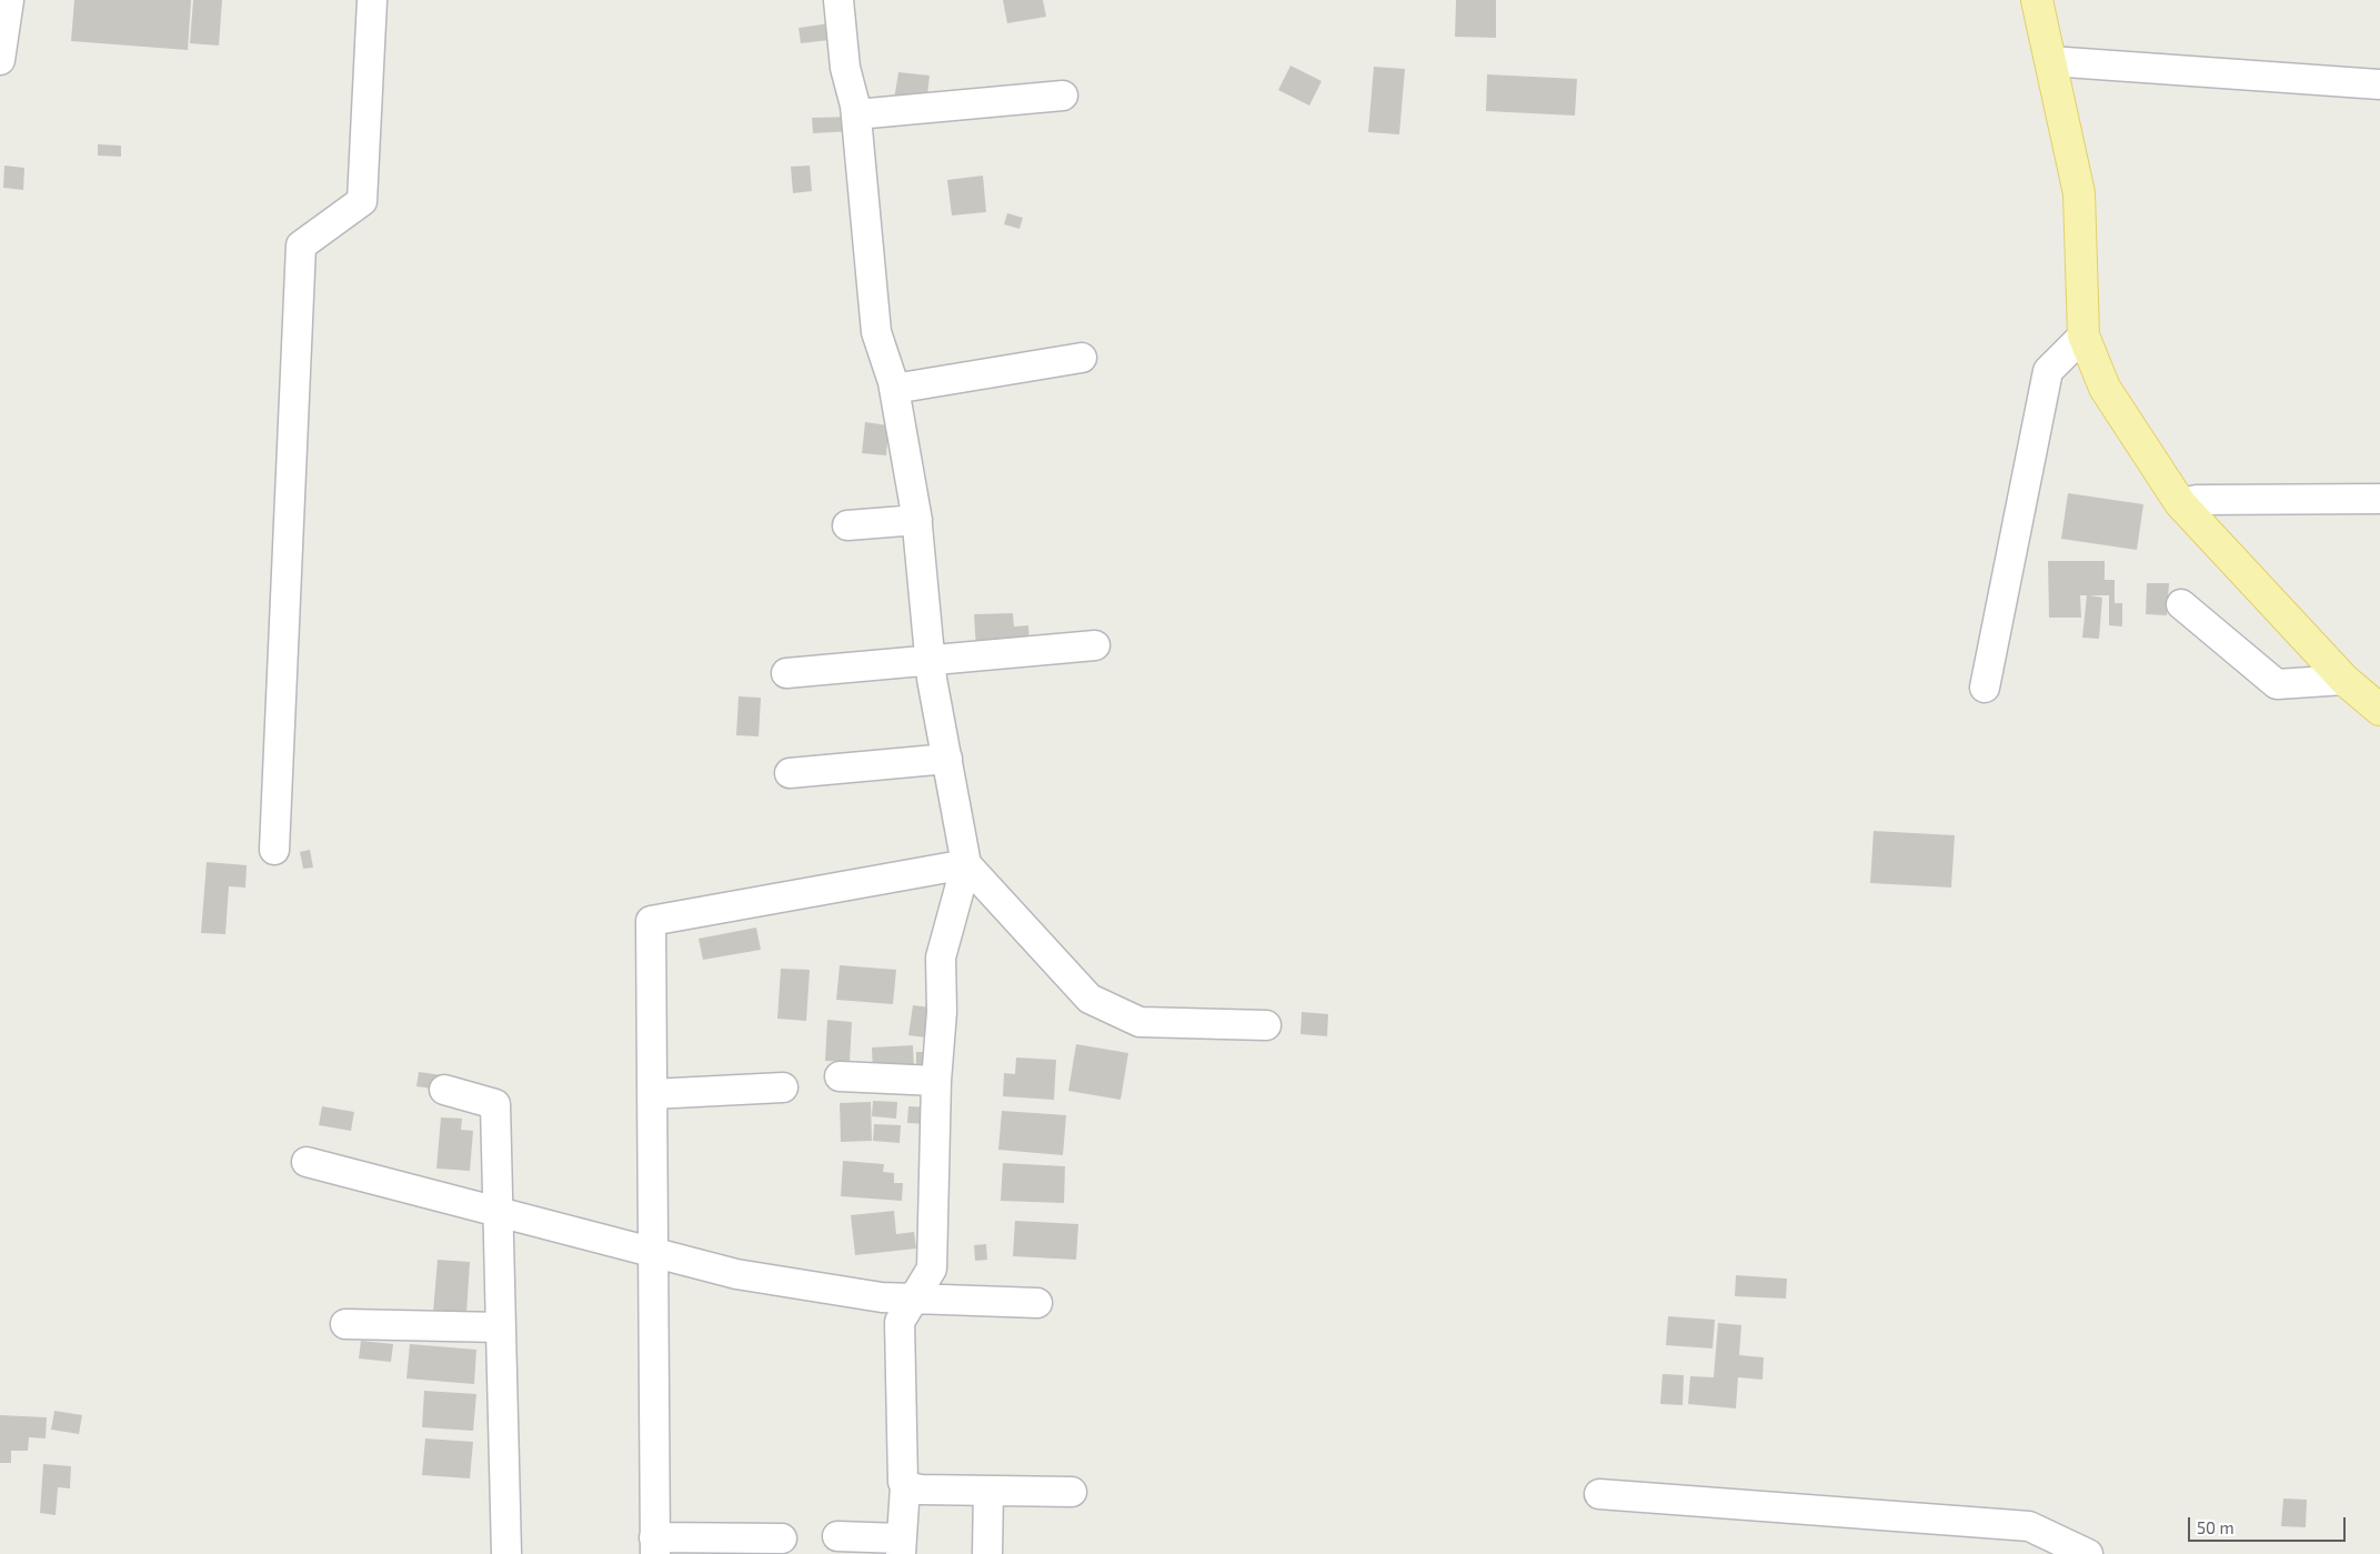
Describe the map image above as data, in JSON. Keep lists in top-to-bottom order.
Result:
{
  "scale_bar": "50 m"
}
